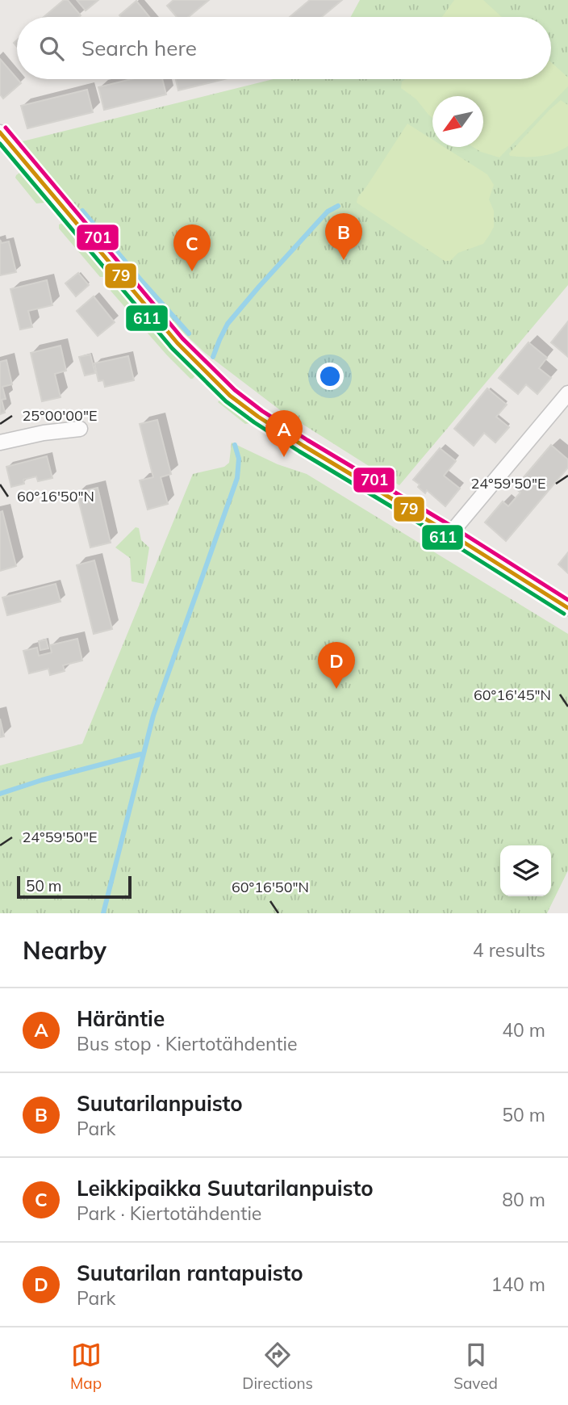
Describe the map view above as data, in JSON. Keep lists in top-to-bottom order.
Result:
{
  "lines": ["transit line 701", "transit line 79", "transit line 611"],
  "scale_bar": "50 m",
  "north": "bottom left",
  "page": {
    "search": "Search here",
    "pins": [
      "B",
      "C",
      "A",
      "D"
    ],
    "scale": "50 m",
    "heading": ["Nearby", "4 results"],
    "list": [
      {
        "mark": "A",
        "name": "Häräntie",
        "note": "Bus stop · Kiertotähdentie",
        "value": "40 m"
      },
      {
        "mark": "B",
        "name": "Suutarilanpuisto",
        "note": "Park",
        "value": "50 m"
      },
      {
        "mark": "C",
        "name": "Leikkipaikka Suutarilanpuisto",
        "note": "Park · Kiertotähdentie",
        "value": "80 m"
      },
      {
        "mark": "D",
        "name": "Suutarilan rantapuisto",
        "note": "Park",
        "value": "140 m"
      }
    ],
    "nav": ["Map", "Directions", "Saved"]
  },
  "coordinates": [
    "25°00'00\"E",
    "24°59'50\"E",
    "60°16'50\"N",
    "60°16'45\"N"
  ]
}
